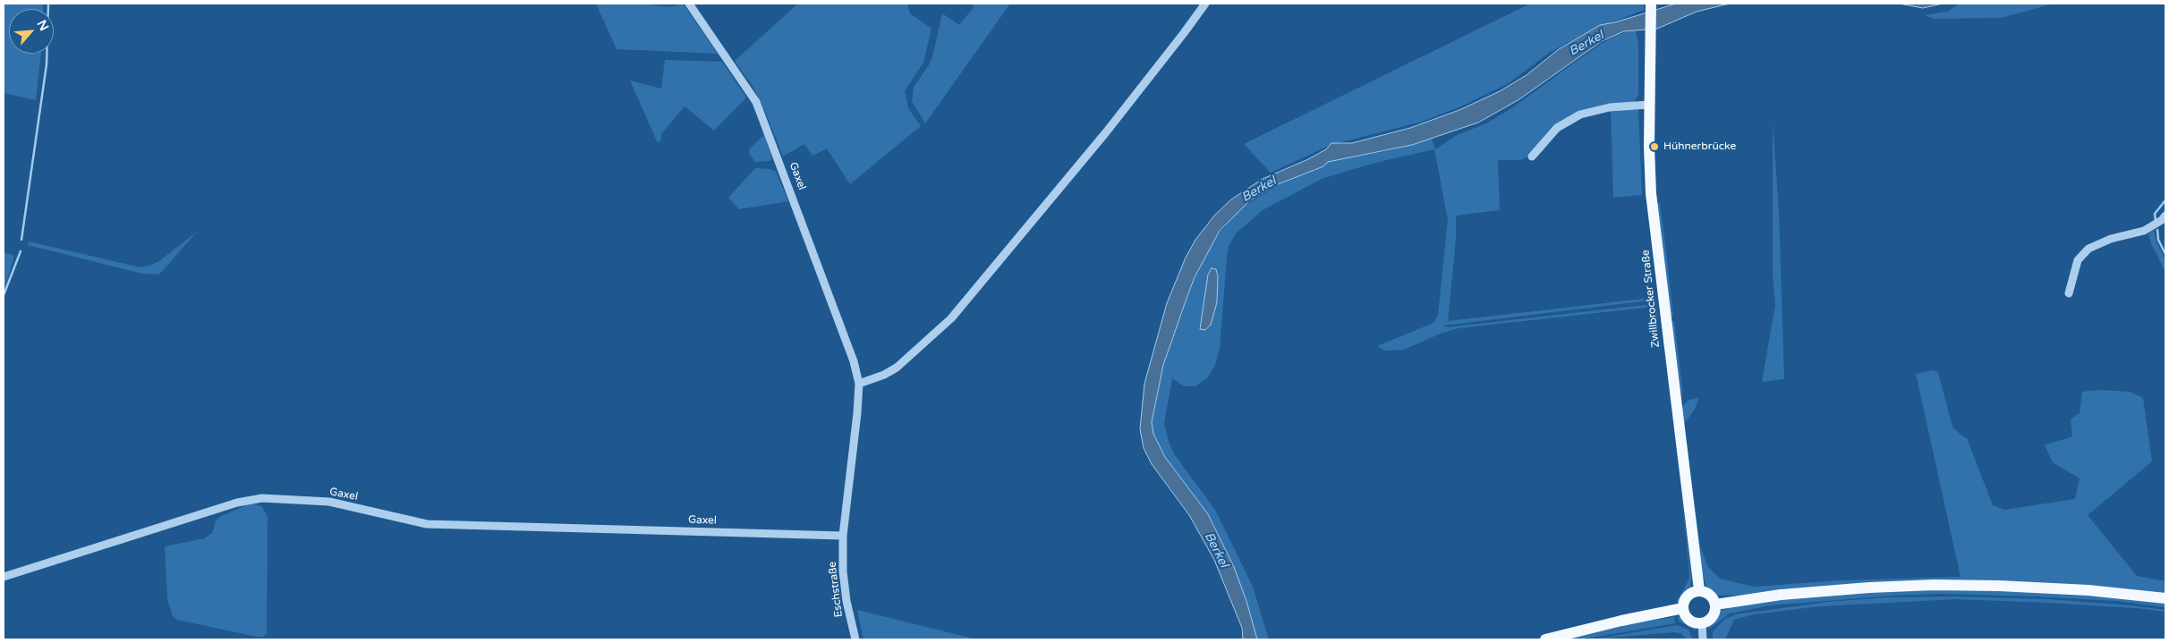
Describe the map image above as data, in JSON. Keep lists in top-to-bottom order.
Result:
{
  "streets": {
    "main road": ["Zwillbrocker Straße"],
    "street": ["Gaxel", "Eschstraße"]
  },
  "crossings": [
    ["Gaxel", "Eschstraße"]
  ],
  "water": ["Berkel"],
  "places": ["Hühnerbrücke"],
  "north": "top right"
}
